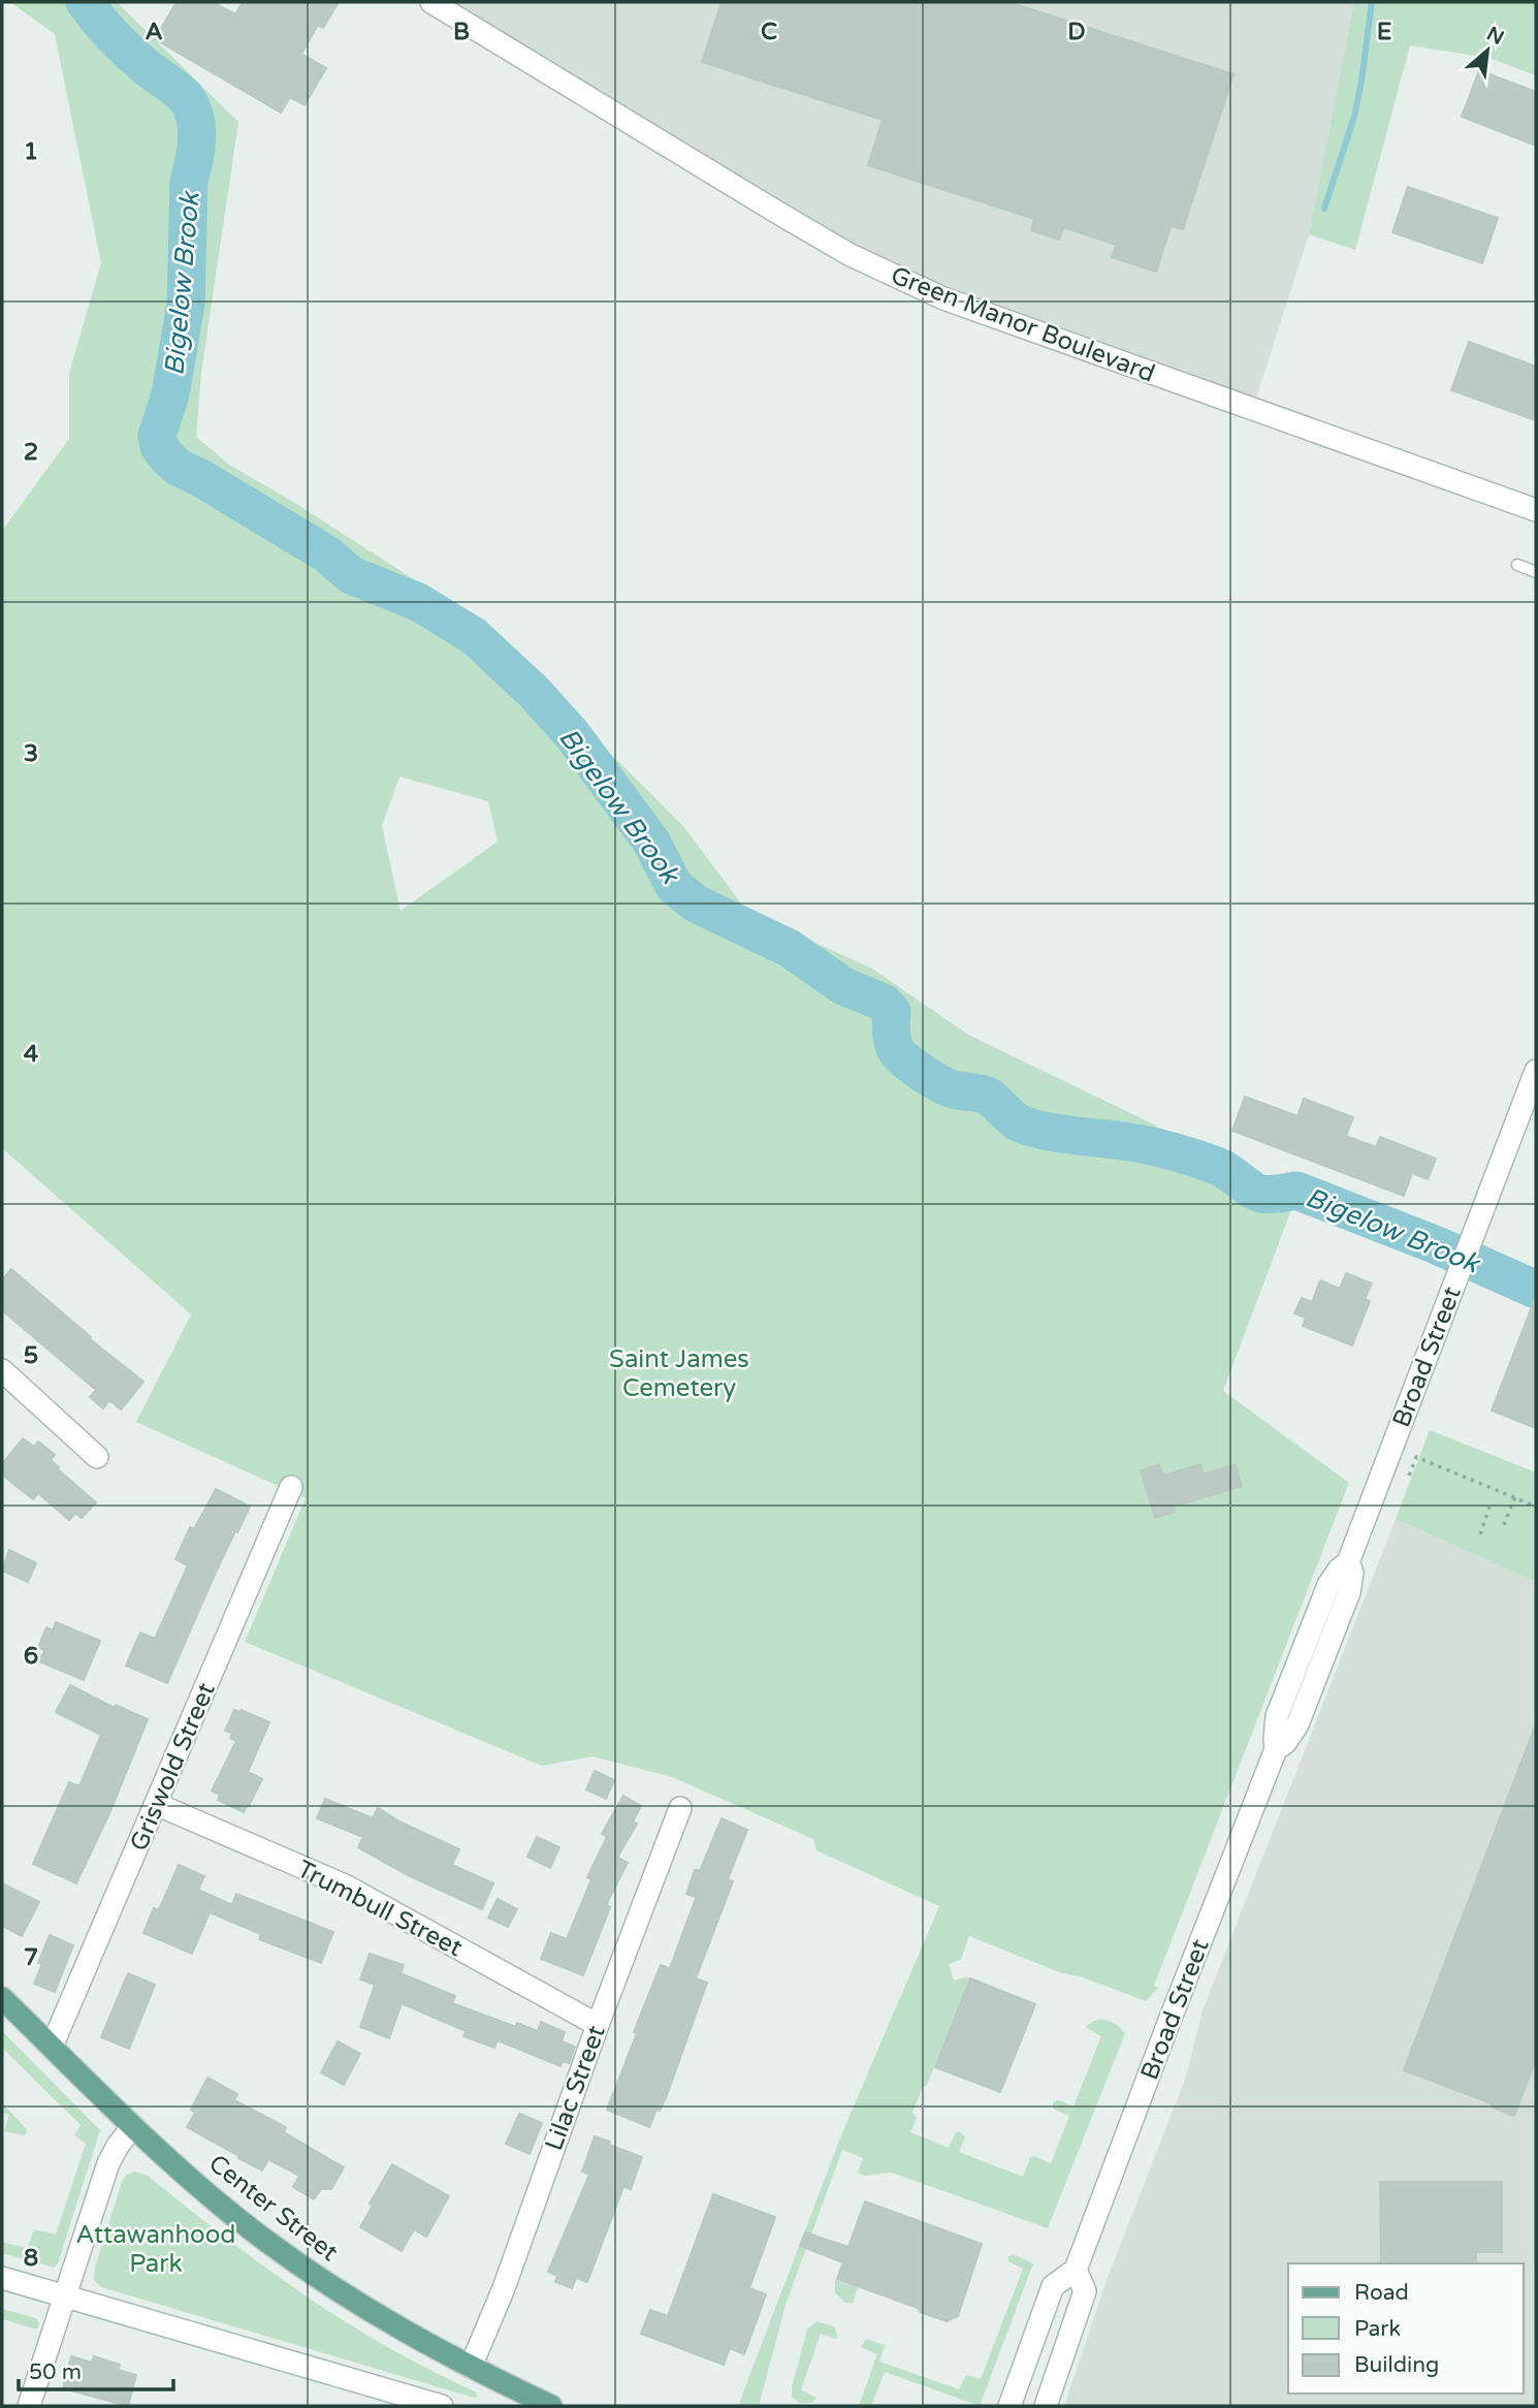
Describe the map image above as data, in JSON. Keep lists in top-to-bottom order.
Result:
{
  "streets": {
    "main road": ["Center Street"],
    "street": [
      "Green Manor Boulevard",
      "Broad Street",
      "Griswold Street",
      "Trumbull Street",
      "Lilac Street"
    ]
  },
  "crossings": [
    ["Griswold Street", "Trumbull Street"],
    ["Griswold Street", "Center Street"],
    ["Trumbull Street", "Lilac Street"],
    ["Lilac Street", "Center Street"]
  ],
  "water": ["Bigelow Brook"],
  "parks": ["Saint James Cemetery", "Attawanhood Park"],
  "legend": ["Road", "Park", "Building"],
  "scale_bar": "50 m",
  "north": "top right",
  "grid": {
    "columns": [
      "A",
      "B",
      "C",
      "D",
      "E"
    ],
    "rows": [
      "1",
      "2",
      "3",
      "4",
      "5",
      "6",
      "7",
      "8"
    ]
  }
}
